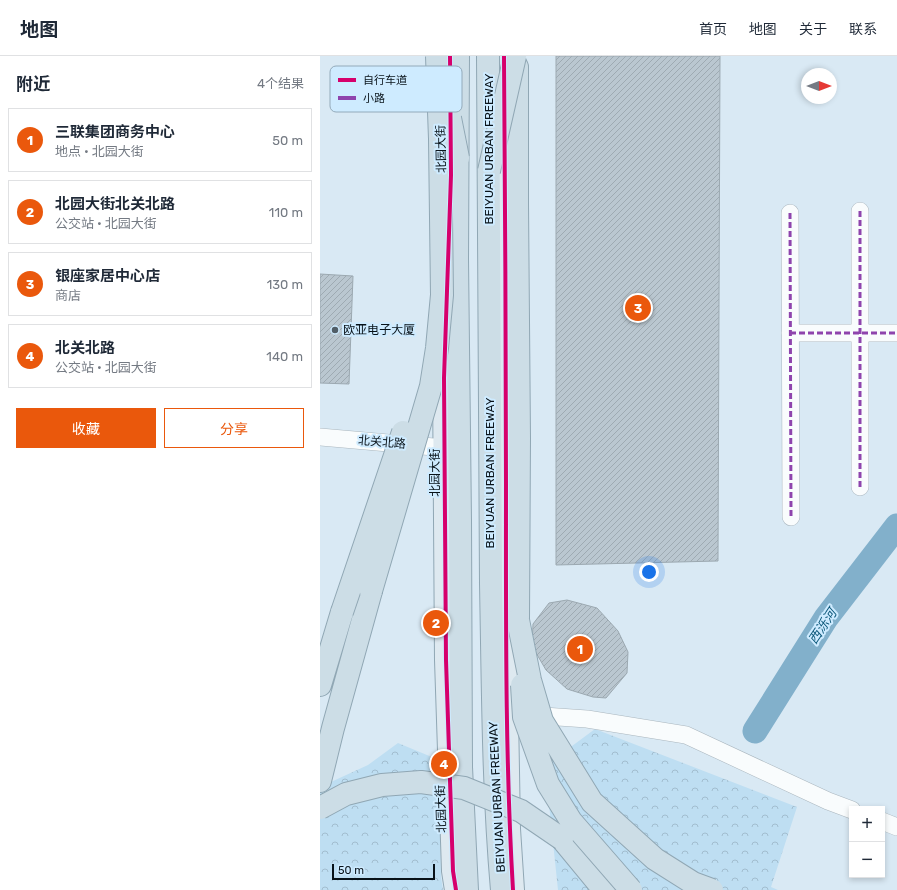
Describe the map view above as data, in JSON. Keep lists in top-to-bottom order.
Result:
{
  "streets": {
    "highway": ["BEIYUAN URBAN FREEWAY"],
    "main road": ["北园大街"],
    "street": ["北关北路"]
  },
  "crossings": [
    ["北园大街", "北关北路"]
  ],
  "water": ["西泺河"],
  "places": ["欧亚电子大厦"],
  "legend": ["自行车道", "小路"],
  "scale_bar": "50 m",
  "north": "right",
  "page": {
    "header": "地图",
    "nav": [
      "首页",
      "地图",
      "关于",
      "联系"
    ],
    "heading": ["附近", "4个结果"],
    "list": [
      {
        "mark": "1",
        "name": "三联集团商务中心",
        "note": "地点 · 北园大街",
        "value": "50 m"
      },
      {
        "mark": "2",
        "name": "北园大街北关北路",
        "note": "公交站 · 北园大街",
        "value": "110 m"
      },
      {
        "mark": "3",
        "name": "银座家居中心店",
        "note": "商店",
        "value": "130 m"
      },
      {
        "mark": "4",
        "name": "北关北路",
        "note": "公交站 · 北园大街",
        "value": "140 m"
      }
    ],
    "pins": [
      "3",
      "2",
      "1",
      "4"
    ],
    "buttons": ["收藏", "分享"],
    "map_buttons": ["+", "−"],
    "scale": "50 m"
  }
}
